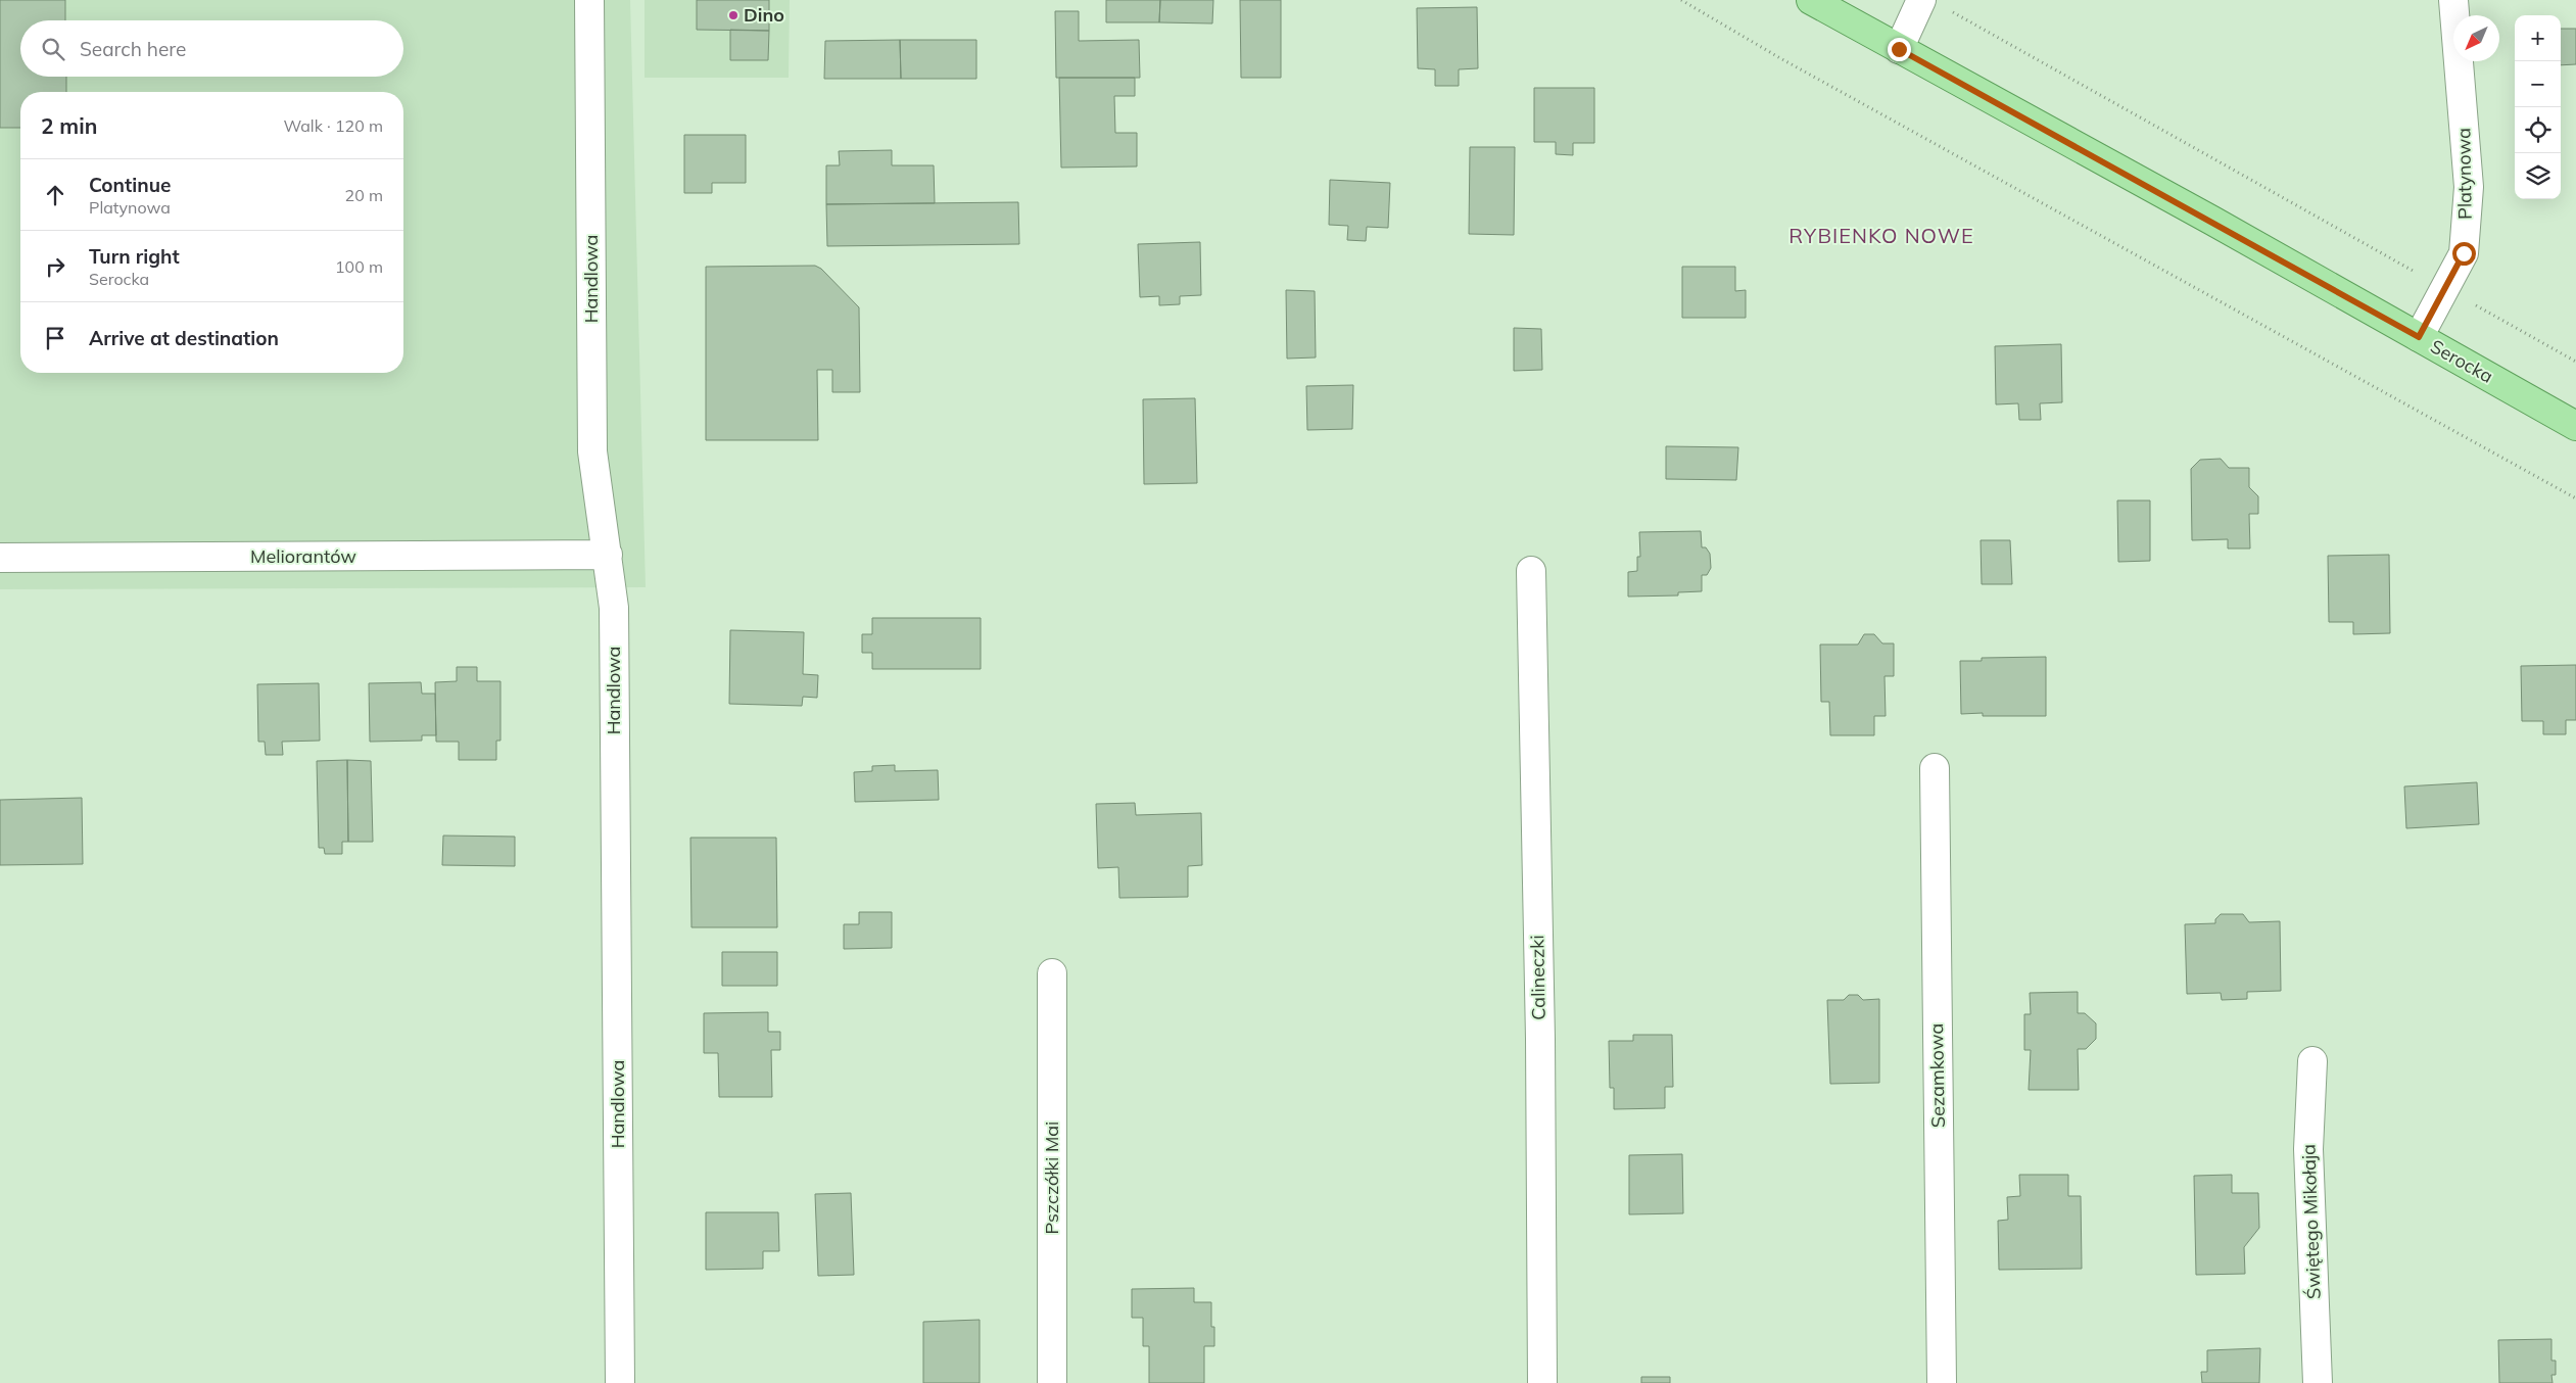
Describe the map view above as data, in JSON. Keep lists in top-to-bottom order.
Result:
{
  "streets": {
    "main road": ["Serocka"],
    "street": [
      "Platynowa",
      "Handlowa",
      "Meliorantów",
      "Calineczki",
      "Sezamkowa",
      "Pszczółki Mai",
      "Świętego Mikołaja"
    ]
  },
  "crossings": [
    ["Platynowa", "Serocka"],
    ["Handlowa", "Meliorantów"]
  ],
  "districts": ["RYBIENKO NOWE"],
  "places": ["Dino"],
  "north": "bottom left",
  "page": {
    "map_buttons": ["+", "−"],
    "search": "Search here",
    "heading": ["2 min", "Walk · 120 m"],
    "list": [
      ["Continue", "Platynowa", "20 m"],
      ["Turn right", "Serocka", "100 m"],
      "Arrive at destination"
    ]
  }
}
